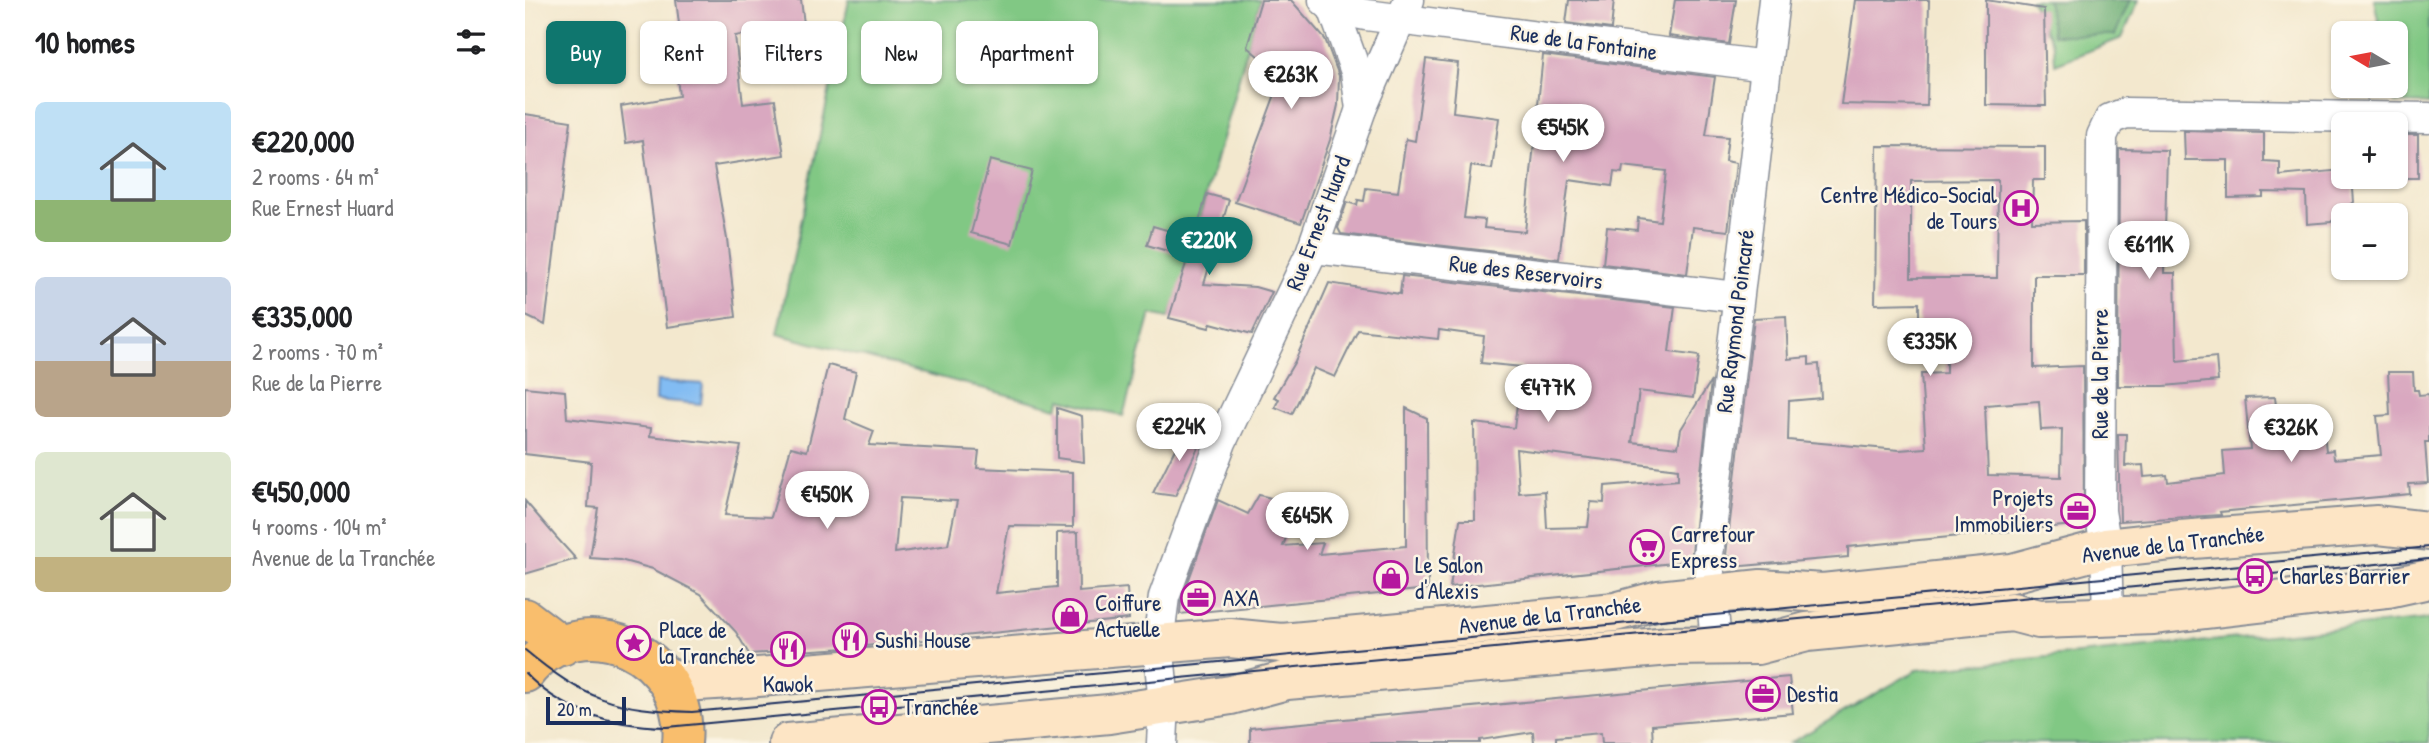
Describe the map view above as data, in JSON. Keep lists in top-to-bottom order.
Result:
{
  "streets": {
    "main road": ["Avenue de la Tranchée"],
    "street": [
      "Rue de la Fontaine",
      "Rue Ernest Huard",
      "Rue des Reservoirs",
      "Rue Raymond Poincaré",
      "Rue de la Pierre"
    ]
  },
  "crossings": [
    ["Rue de la Fontaine", "Rue Ernest Huard"],
    ["Rue de la Fontaine", "Rue Raymond Poincaré"],
    ["Rue Ernest Huard", "Rue des Reservoirs"],
    ["Rue Ernest Huard", "Avenue de la Tranchée"],
    ["Rue des Reservoirs", "Rue Raymond Poincaré"],
    ["Rue Raymond Poincaré", "Avenue de la Tranchée"],
    ["Rue de la Pierre", "Avenue de la Tranchée"]
  ],
  "places": {
    "hospital": ["Centre Médico-Social de Tours"],
    "office": ["Projets Immobiliers", "AXA", "Destia"],
    "supermarket": ["Carrefour Express"],
    "bus stop": ["Charles Barrier", "Tranchée"],
    "shop": ["Le Salon d'Alexis", "Coiffure Actuelle"],
    "restaurant": ["Sushi House", "Kawok"],
    "place": ["Place de la Tranchée"]
  },
  "scale_bar": "20 m",
  "north": "left",
  "page": {
    "heading": "10 homes",
    "map_buttons": ["+", "−"],
    "chip": [
      "Buy",
      "Rent",
      "Filters",
      "New",
      "Apartment"
    ],
    "price": [
      "€263K",
      "€545K",
      "€220K",
      "€611K",
      "€335K",
      "€477K",
      "€224K",
      "€326K",
      "€450K",
      "€645K"
    ],
    "list": [
      {
        "name": "€220,000",
        "note": "2 rooms · 64 m² · Rue Ernest Huard"
      },
      {
        "name": "€335,000",
        "note": "2 rooms · 70 m² · Rue de la Pierre"
      },
      {
        "name": "€450,000",
        "note": "4 rooms · 104 m² · Avenue de la Tranchée"
      }
    ],
    "scale": "20 m"
  }
}
